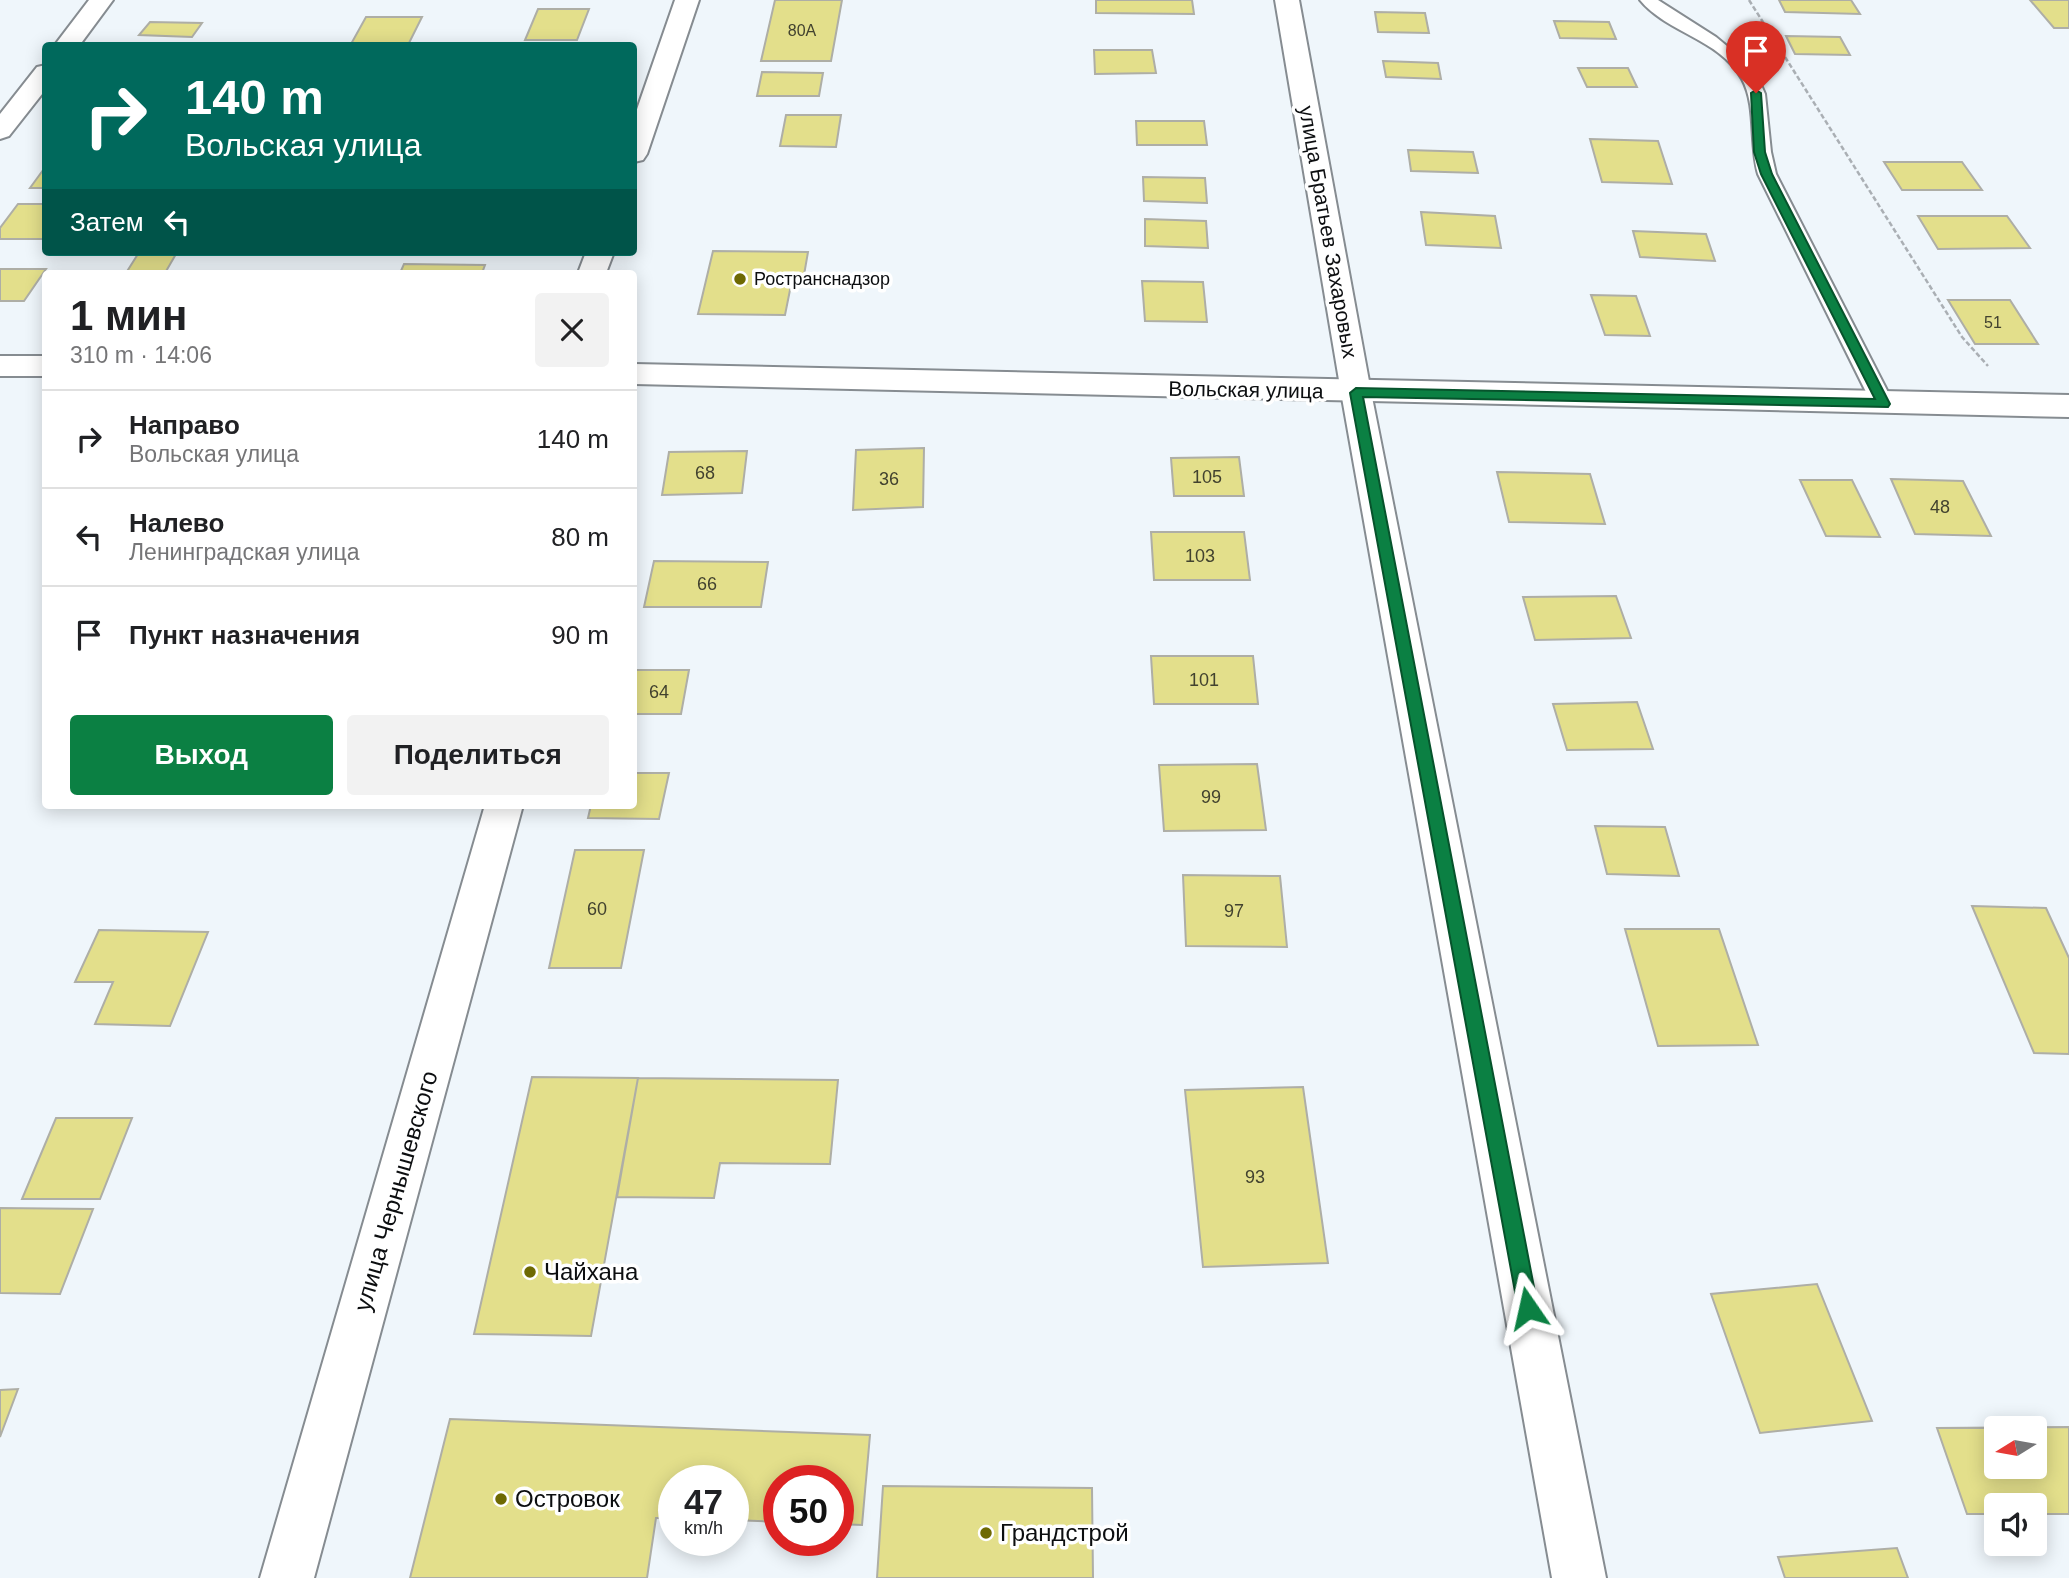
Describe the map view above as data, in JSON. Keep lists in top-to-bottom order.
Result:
{
  "streets": {
    "street": ["улица Братьев Захаровых", "Вольская улица", "улица Чернышевского"]
  },
  "crossings": [
    ["улица Братьев Захаровых", "Вольская улица"]
  ],
  "places": [
    "Ространснадзор",
    "Чайхана",
    "Островок",
    "Грандстрой"
  ],
  "house_numbers": [
    "80А",
    "51",
    "68",
    "105",
    "36",
    "48",
    "103",
    "66",
    "101",
    "64",
    "99",
    "60",
    "97",
    "93"
  ],
  "north": "left",
  "page": {
    "turn": ["140 m", "Вольская улица"],
    "then": "Затем",
    "heading": ["1 мин", "310 m · 14:06"],
    "list": [
      {
        "name": "Направо",
        "note": "Вольская улица",
        "value": "140 m"
      },
      {
        "name": "Налево",
        "note": "Ленинградская улица",
        "value": "80 m"
      },
      {
        "name": "Пункт назначения",
        "value": "90 m"
      }
    ],
    "buttons": ["Выход", "Поделиться"],
    "speed": "47 km/h",
    "limit": "50"
  }
}
